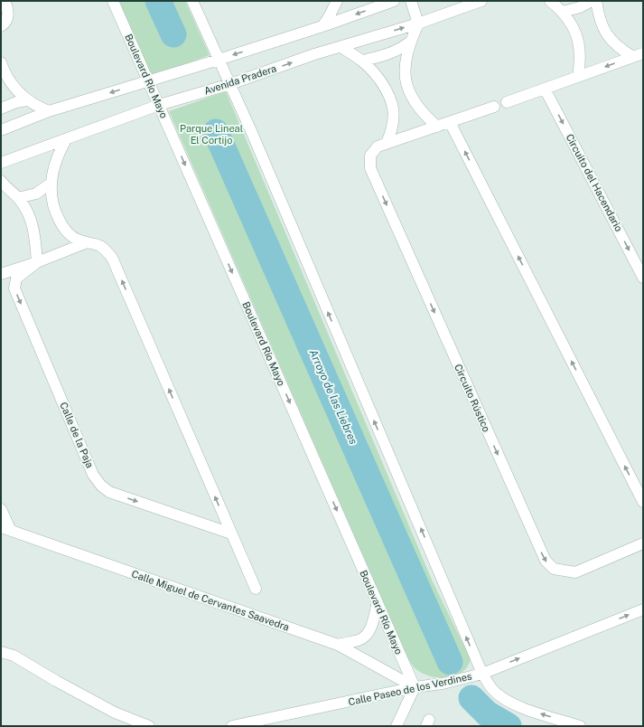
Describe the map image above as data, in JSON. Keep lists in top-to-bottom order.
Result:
{
  "streets": {
    "street": [
      "Boulevard Río Mayo",
      "Avenida Pradera",
      "Circuito del Hacendario",
      "Circuito Rústico",
      "Calle de la Paja",
      "Calle Miguel de Cervantes Saavedra",
      "Calle Paseo de los Verdines"
    ]
  },
  "crossings": [
    ["Boulevard Río Mayo", "Avenida Pradera"],
    ["Boulevard Río Mayo", "Calle Miguel de Cervantes Saavedra"],
    ["Boulevard Río Mayo", "Calle Paseo de los Verdines"],
    ["Calle Miguel de Cervantes Saavedra", "Calle Paseo de los Verdines"]
  ],
  "one_way": ["Circuito del Hacendario", "Calle Paseo de los Verdines"],
  "water": ["Arroyo de las Liebres"],
  "parks": ["Parque Lineal El Cortijo"]
}
